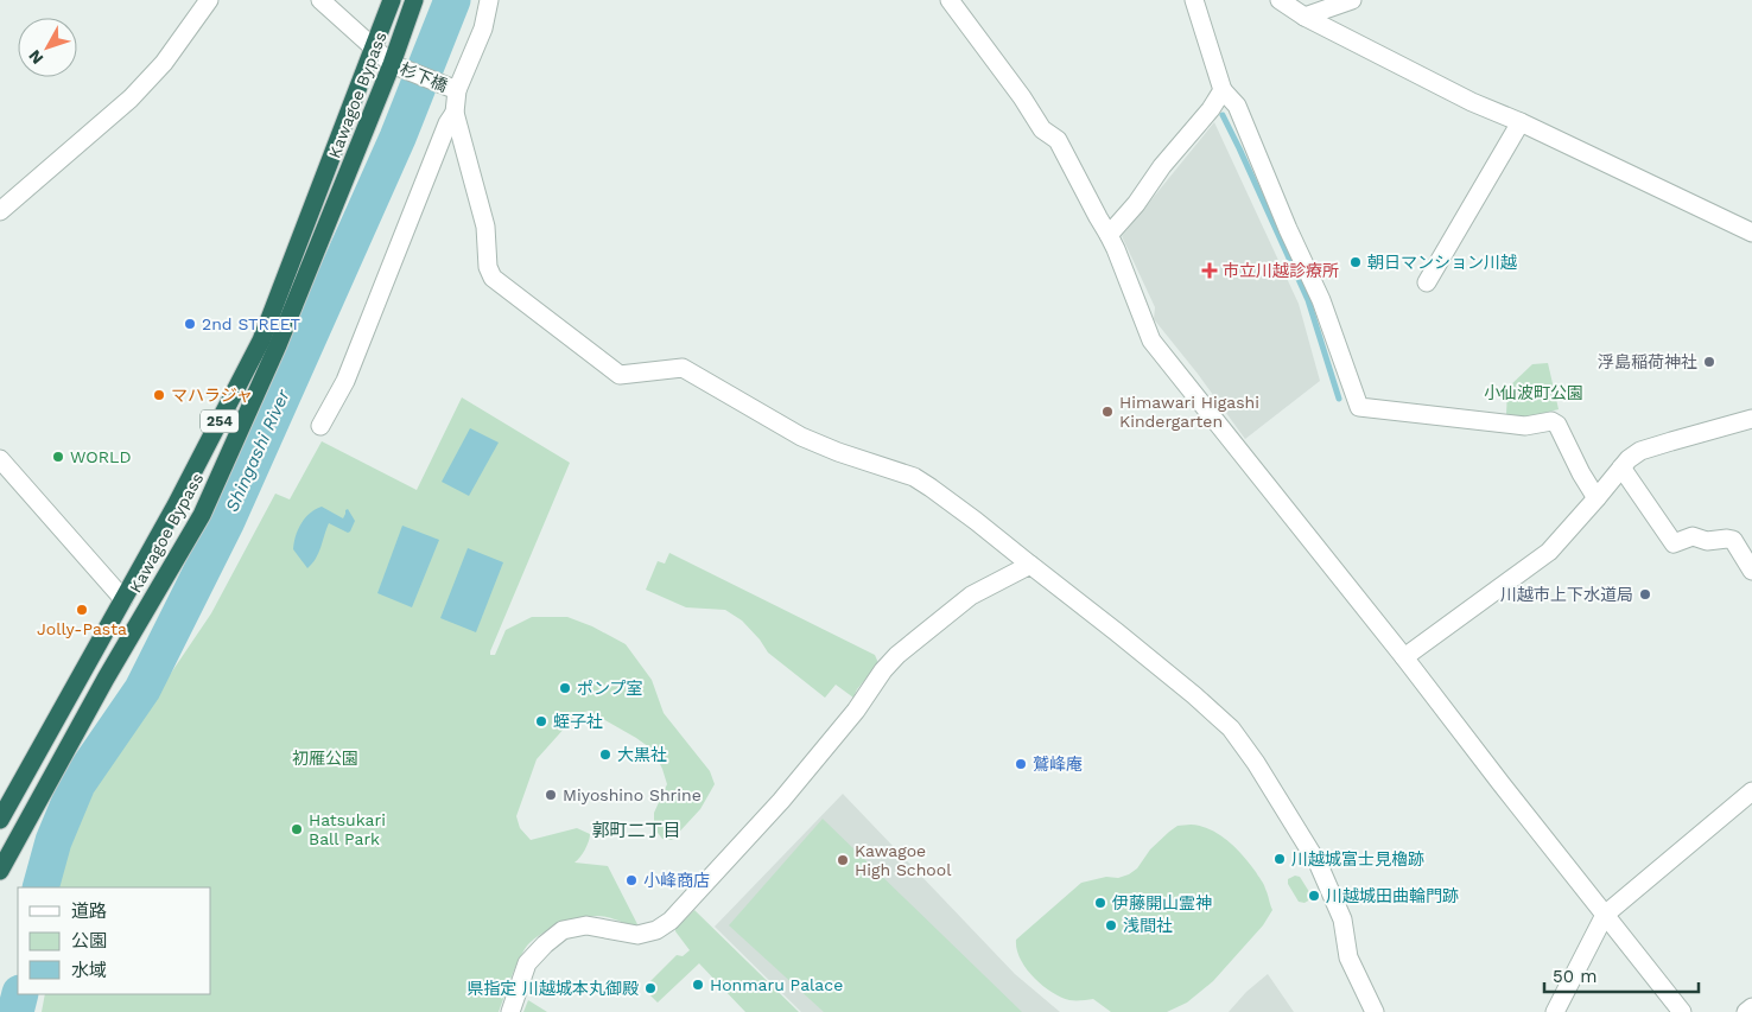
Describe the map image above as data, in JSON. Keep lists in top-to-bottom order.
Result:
{
  "streets": {
    "highway": ["Kawagoe Bypass", "254"],
    "street": ["杉下橋"]
  },
  "crossings": [
    ["杉下橋", "Kawagoe Bypass"]
  ],
  "districts": ["郭町二丁目"],
  "water": ["Shingashi River"],
  "parks": ["小仙波町公園", "初雁公園"],
  "places": {
    "other": [
      "朝日マンション川越",
      "2nd STREET",
      "浮島稲荷神社",
      "マハラジャ",
      "Himawari Higashi Kindergarten",
      "WORLD",
      "川越市上下水道局",
      "Jolly-Pasta",
      "ポンプ室",
      "蛭子社",
      "大黒社",
      "鷲峰庵",
      "Miyoshino Shrine",
      "Hatsukari Ball Park",
      "川越城富士見櫓跡",
      "Kawagoe High School",
      "小峰商店",
      "川越城田曲輪門跡",
      "伊藤開山霊神",
      "浅間社",
      "Honmaru Palace",
      "県指定 川越城本丸御殿"
    ],
    "health": ["市立川越診療所"]
  },
  "legend": ["道路", "公園", "水域"],
  "scale_bar": "50 m",
  "north": "bottom left"
}
